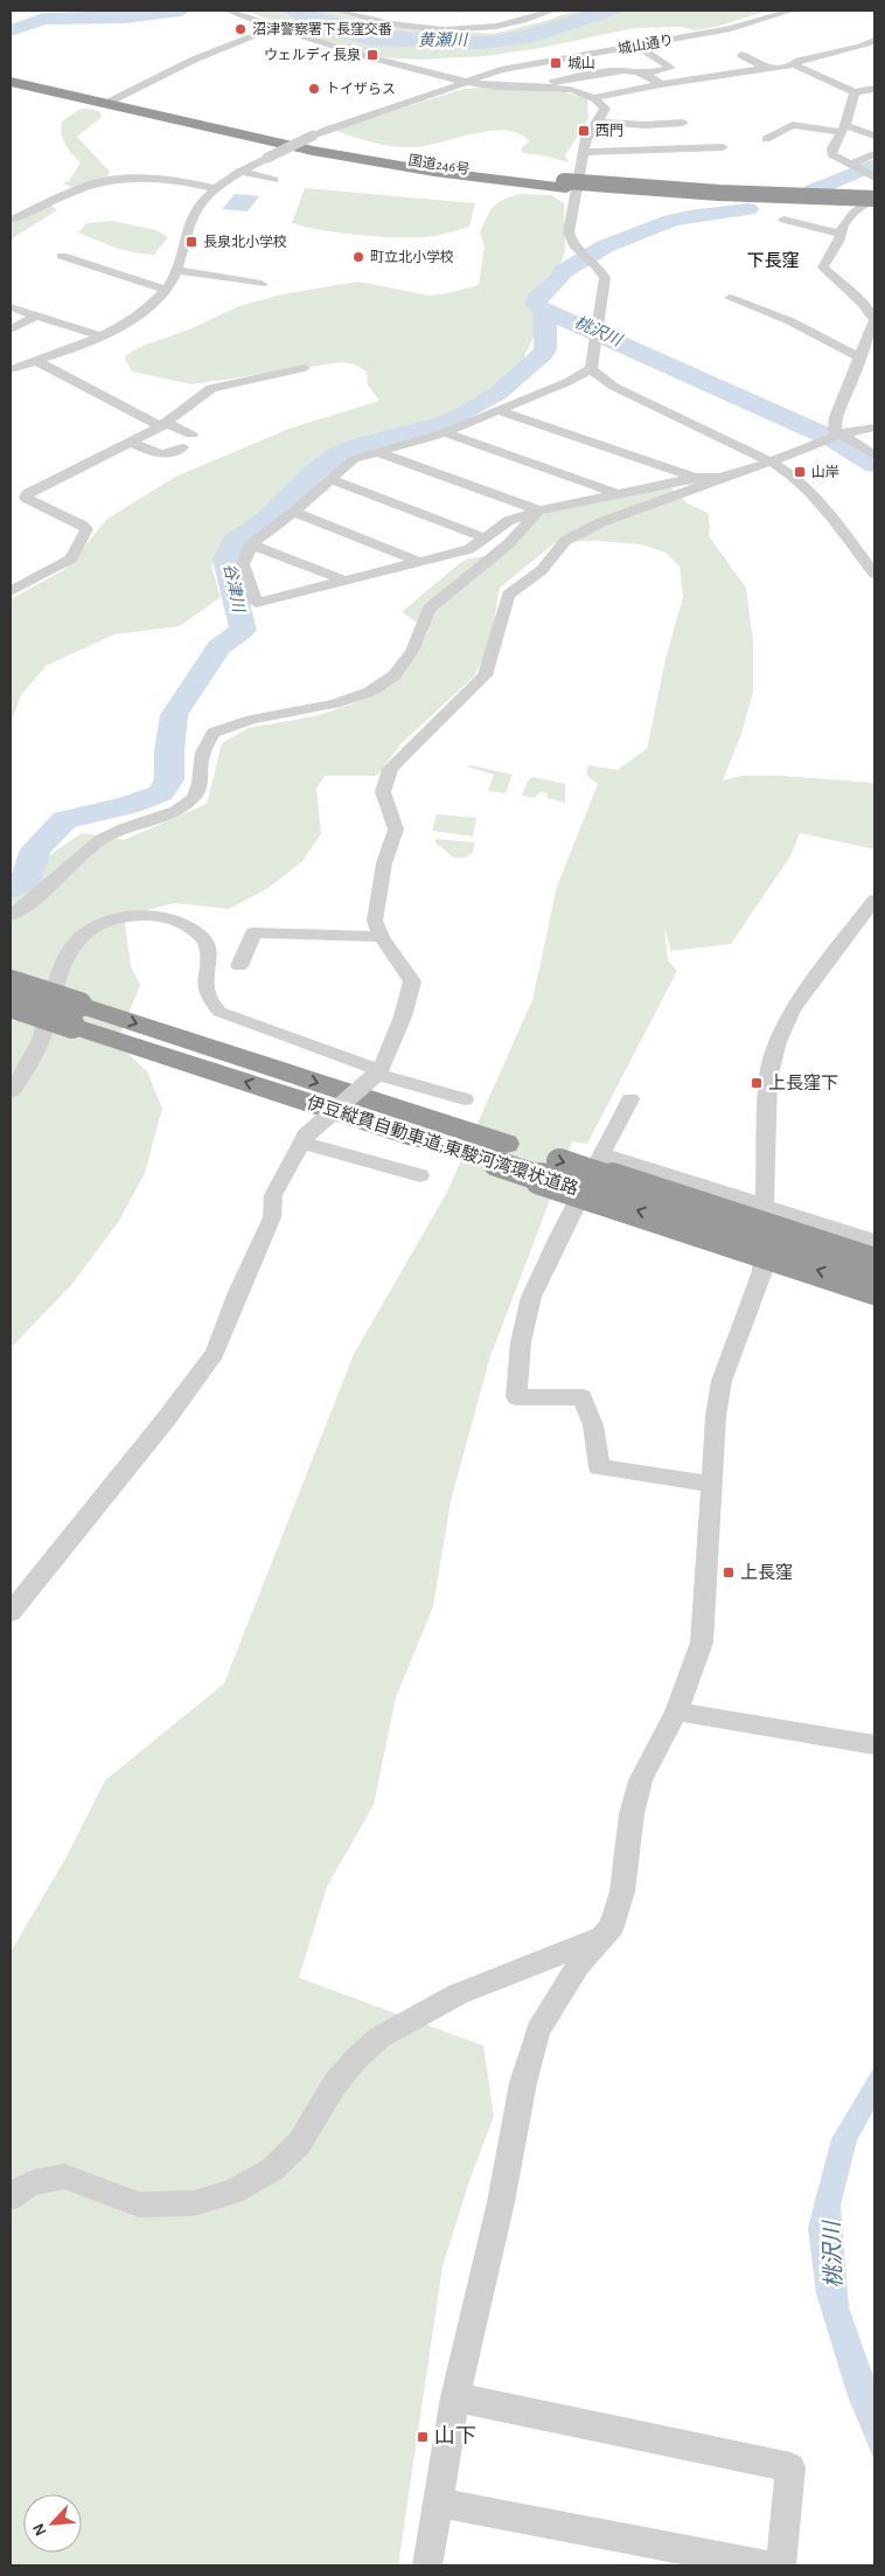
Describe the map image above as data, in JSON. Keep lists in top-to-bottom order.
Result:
{
  "streets": {
    "highway": ["国道246号", "伊豆縦貫自動車道;東駿河湾環状道路"],
    "street": ["城山通り"]
  },
  "districts": ["下長窪"],
  "water": ["黄瀬川", "桃沢川", "谷津川"],
  "places": {
    "other": ["沼津警察署下長窪交番", "トイザらス", "町立北小学校"],
    "transit": [
      "ウェルディ長泉",
      "城山",
      "西門",
      "長泉北小学校",
      "山岸",
      "上長窪下",
      "上長窪",
      "山下"
    ]
  },
  "north": "bottom left"
}
